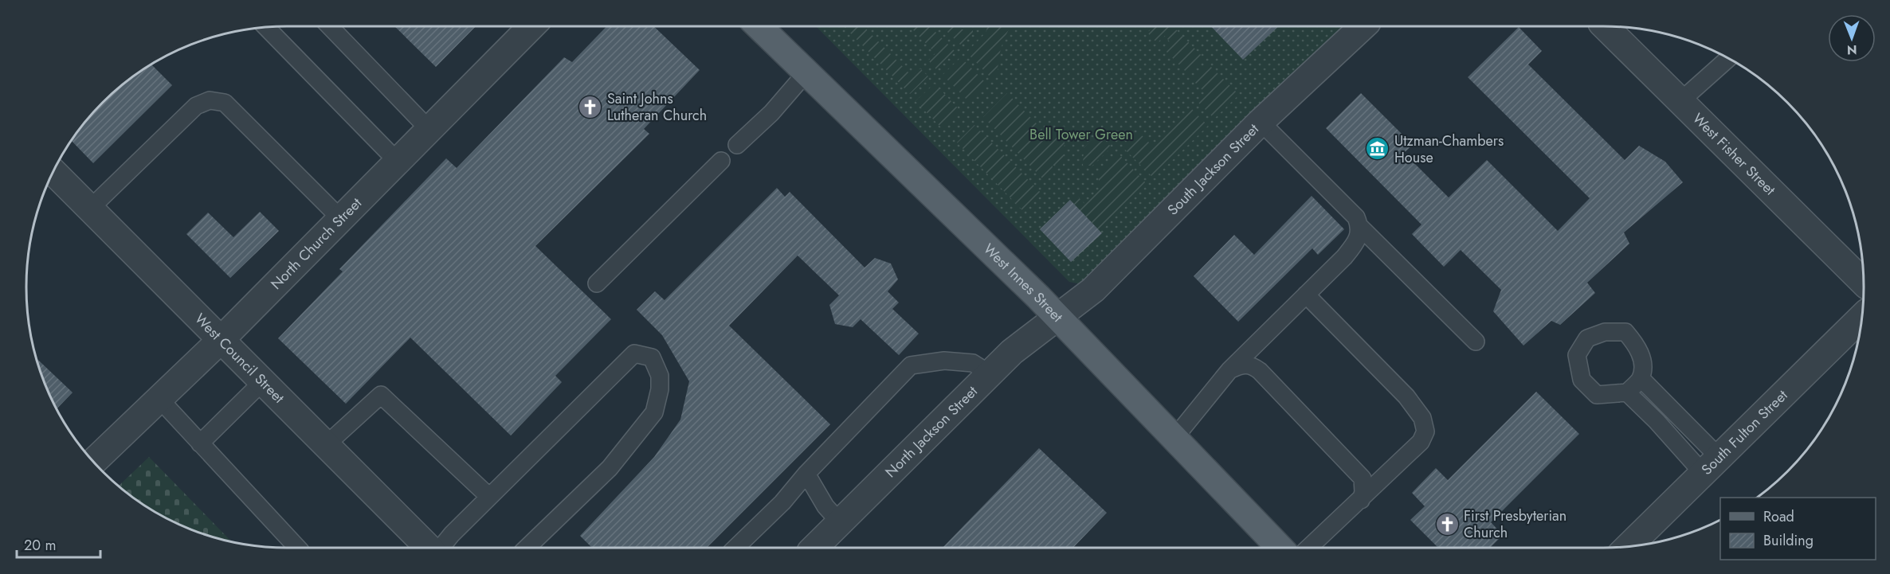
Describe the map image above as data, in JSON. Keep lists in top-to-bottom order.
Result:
{
  "streets": {
    "main road": ["West Innes Street"],
    "street": [
      "West Fisher Street",
      "South Jackson Street",
      "North Church Street",
      "West Council Street",
      "North Jackson Street",
      "South Fulton Street"
    ]
  },
  "crossings": [
    ["South Jackson Street", "West Innes Street"],
    ["South Jackson Street", "North Jackson Street"],
    ["North Church Street", "West Council Street"],
    ["West Innes Street", "North Jackson Street"]
  ],
  "parks": ["Bell Tower Green"],
  "places": {
    "church": ["Saint Johns Lutheran Church", "First Presbyterian Church"],
    "museum": ["Utzman-Chambers House"]
  },
  "legend": ["Road", "Building"],
  "scale_bar": "20 m",
  "north": "bottom"
}
